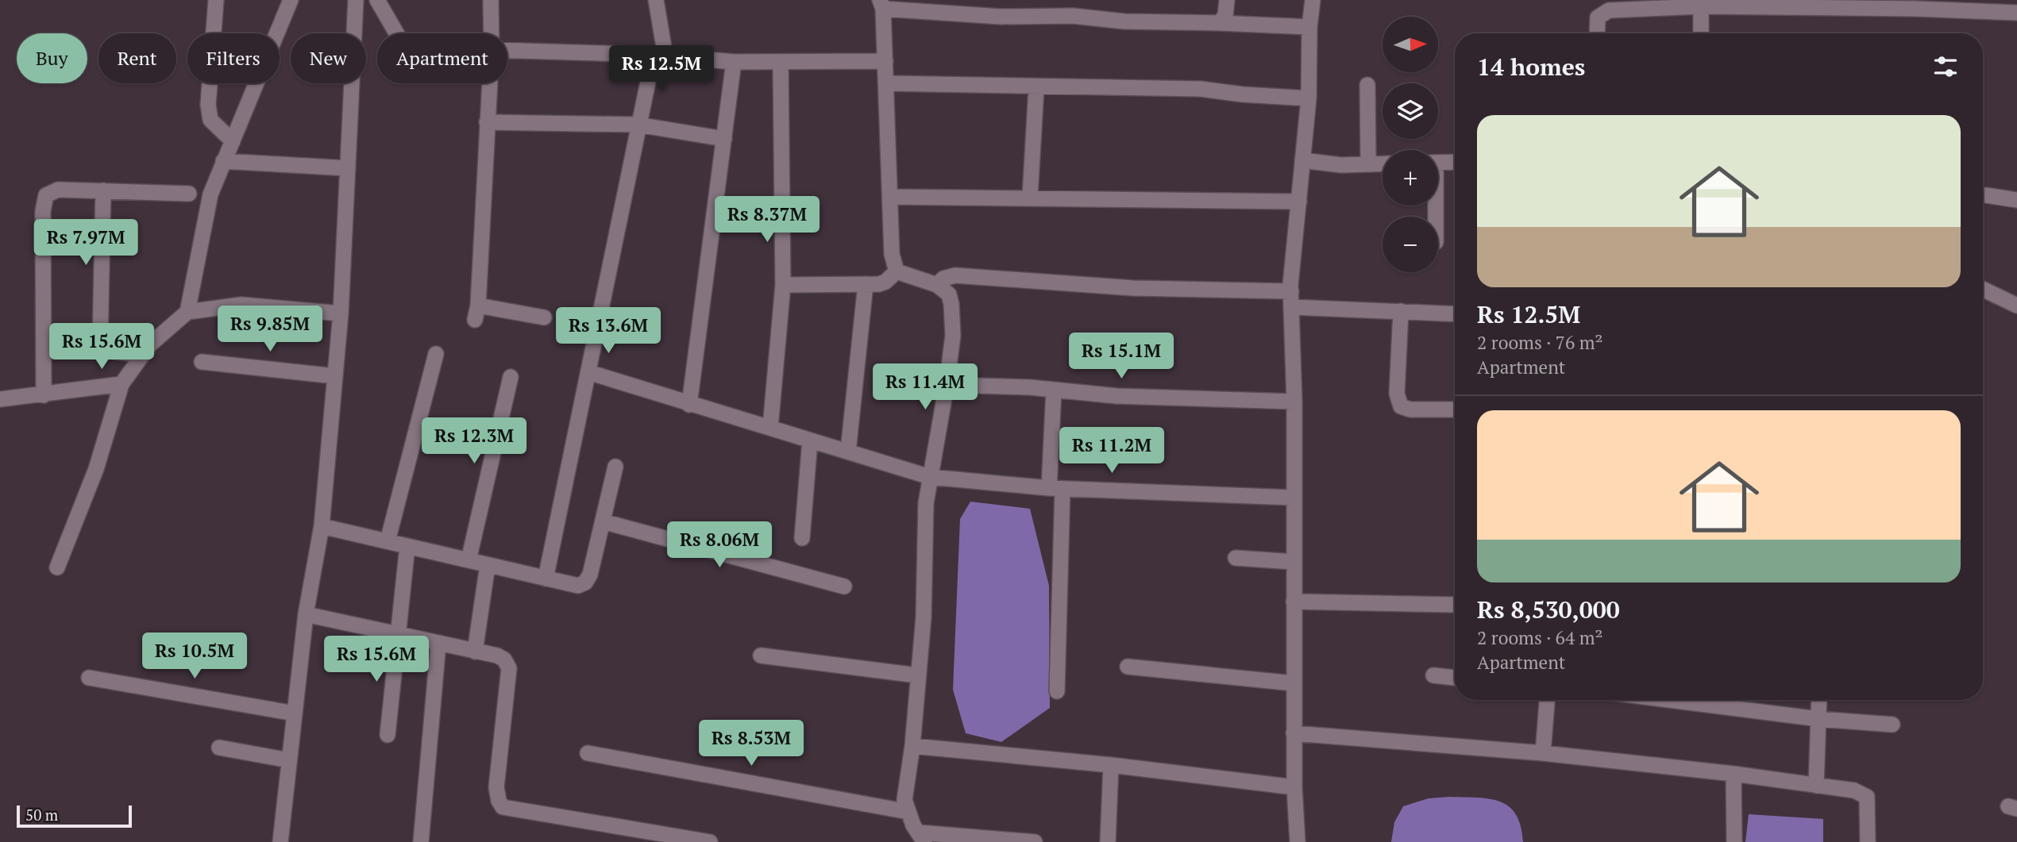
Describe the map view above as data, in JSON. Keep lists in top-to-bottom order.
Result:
{
  "scale_bar": "50 m",
  "north": "right",
  "page": {
    "map_buttons": ["+", "−"],
    "chip": [
      "Buy",
      "Rent",
      "Filters",
      "New",
      "Apartment"
    ],
    "heading": "14 homes",
    "price": [
      "Rs 12.5M",
      "Rs 8.37M",
      "Rs 7.97M",
      "Rs 9.85M",
      "Rs 13.6M",
      "Rs 15.6M",
      "Rs 15.1M",
      "Rs 11.4M",
      "Rs 12.3M",
      "Rs 11.2M",
      "Rs 8.06M",
      "Rs 10.5M",
      "Rs 15.6M",
      "Rs 8.53M"
    ],
    "list": [
      {
        "name": "Rs 12.5M",
        "note": "2 rooms · 76 m² · Apartment"
      },
      {
        "name": "Rs 8,530,000",
        "note": "2 rooms · 64 m² · Apartment"
      }
    ],
    "scale": "50 m"
  }
}
